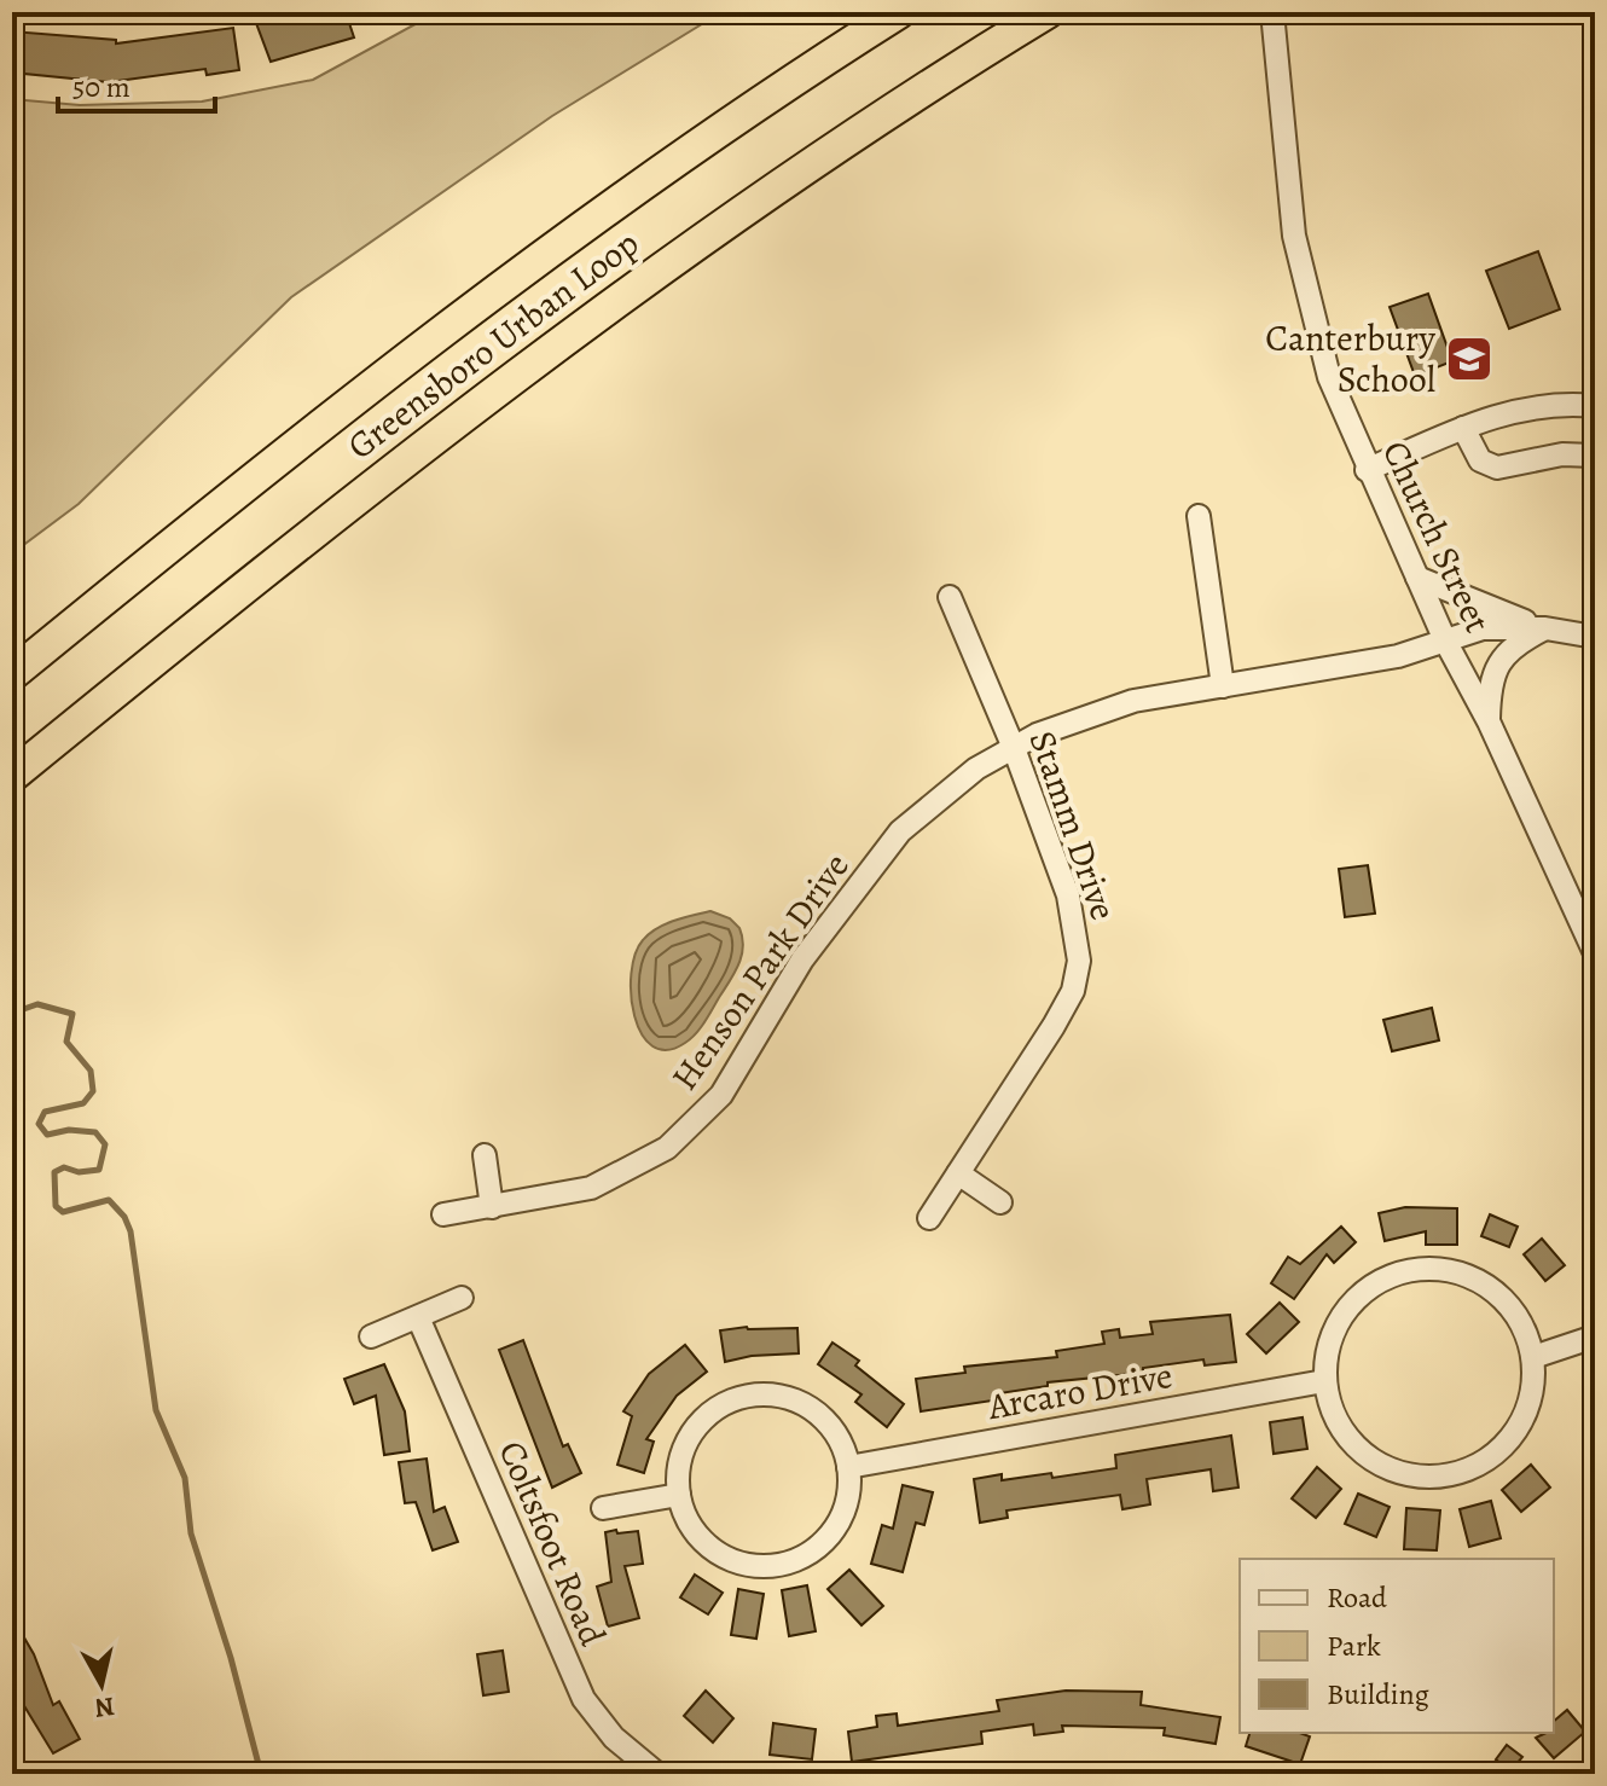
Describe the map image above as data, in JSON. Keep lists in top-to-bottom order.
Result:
{
  "streets": {
    "highway": ["Greensboro Urban Loop"],
    "street": [
      "Church Street",
      "Stamm Drive",
      "Henson Park Drive",
      "Arcaro Drive",
      "Coltsfoot Road"
    ]
  },
  "crossings": [
    ["Church Street", "Henson Park Drive"],
    ["Stamm Drive", "Henson Park Drive"]
  ],
  "places": {
    "school or university": ["Canterbury School"]
  },
  "legend": ["Road", "Park", "Building"],
  "scale_bar": "50 m",
  "north": "bottom"
}
